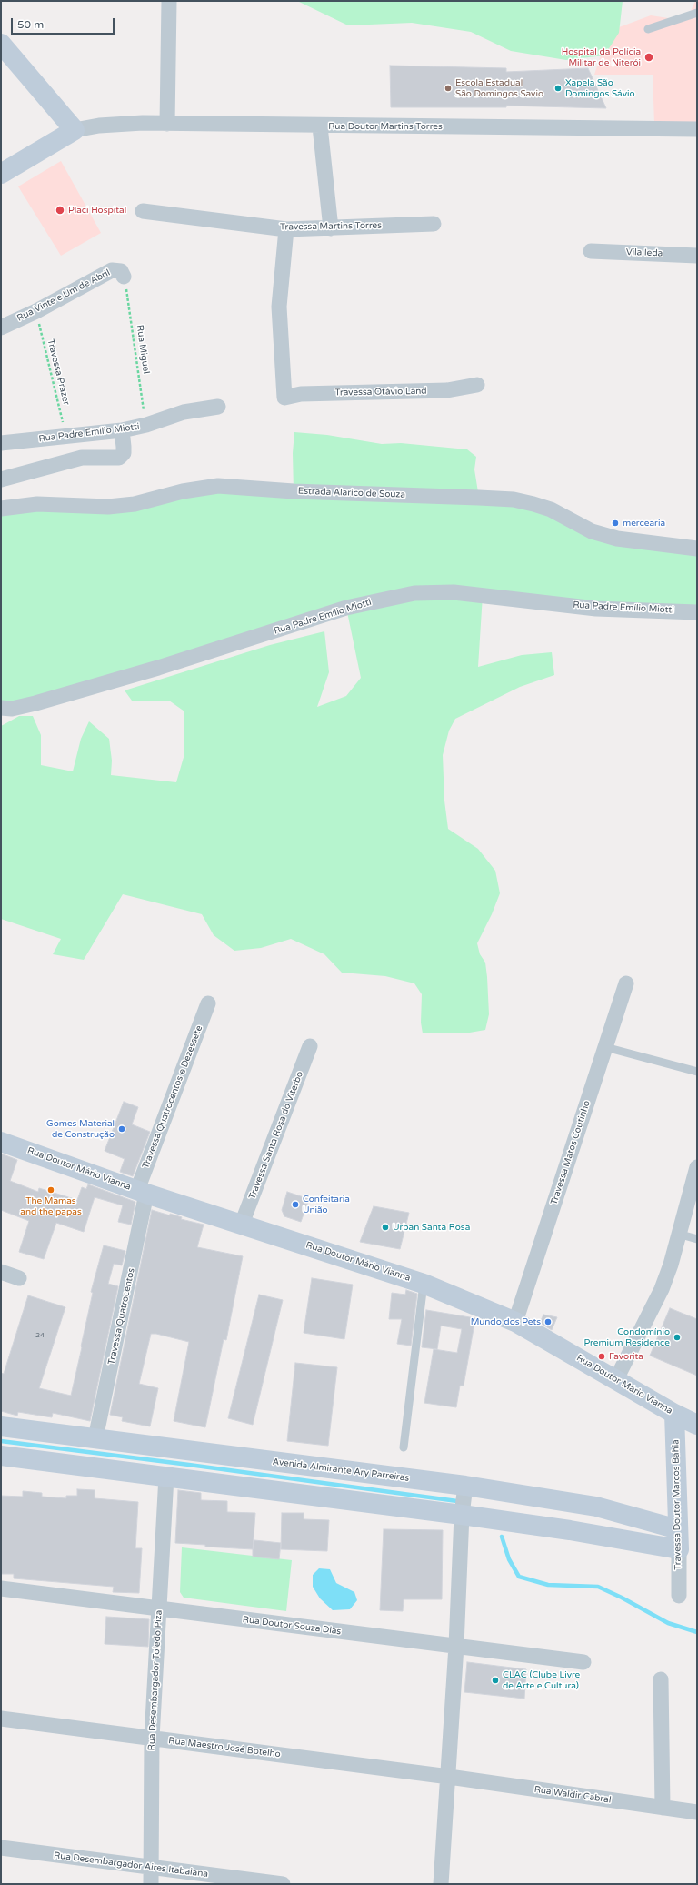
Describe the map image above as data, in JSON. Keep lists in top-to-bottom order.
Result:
{
  "streets": {
    "street": [
      "Rua Doutor Martins Torres",
      "Travessa Martins Torres",
      "Vila Ieda",
      "Rua Vinte e Um de Abril",
      "Travessa Otávio Land",
      "Rua Padre Emílio Miotti",
      "Estrada Alarico de Souza",
      "Travessa Quatrocentos e Dezessete",
      "Travessa Santa Rosa do Viterbo",
      "Travessa Matos Coutinho",
      "Rua Doutor Mário Vianna",
      "Travessa Quatrocentos",
      "Avenida Almirante Ary Parreiras",
      "Travessa Doutor Marcos Bahia",
      "Rua Doutor Souza Dias",
      "Rua Desembargador Toledo Piza",
      "Rua Maestro José Botelho",
      "Rua Waldir Cabral",
      "Rua Desembargador Aires Itabaiana"
    ],
    "path": ["Rua Miguel", "Travessa Prazer"]
  },
  "crossings": [
    ["Travessa Martins Torres", "Travessa Otávio Land"],
    ["Rua Vinte e Um de Abril", "Rua Miguel"],
    ["Rua Vinte e Um de Abril", "Travessa Prazer"],
    ["Rua Miguel", "Rua Padre Emílio Miotti"],
    ["Travessa Prazer", "Rua Padre Emílio Miotti"],
    ["Travessa Quatrocentos e Dezessete", "Rua Doutor Mário Vianna"],
    ["Travessa Quatrocentos e Dezessete", "Travessa Quatrocentos"],
    ["Travessa Santa Rosa do Viterbo", "Rua Doutor Mário Vianna"],
    ["Travessa Matos Coutinho", "Rua Doutor Mário Vianna"],
    ["Rua Doutor Mário Vianna", "Travessa Quatrocentos"],
    ["Rua Doutor Mário Vianna", "Travessa Doutor Marcos Bahia"],
    ["Travessa Quatrocentos", "Avenida Almirante Ary Parreiras"],
    ["Avenida Almirante Ary Parreiras", "Travessa Doutor Marcos Bahia"],
    ["Rua Doutor Souza Dias", "Rua Desembargador Toledo Piza"],
    ["Rua Desembargador Toledo Piza", "Rua Maestro José Botelho"],
    ["Rua Desembargador Toledo Piza", "Rua Desembargador Aires Itabaiana"],
    ["Rua Maestro José Botelho", "Rua Waldir Cabral"]
  ],
  "places": [
    "Hospital da Polícia Militar de Niterói",
    "Escola Estadual São Domingos Savio",
    "Xapela São Domingos Sávio",
    "Placi Hospital",
    "mercearia",
    "Gomes Material de Construção",
    "The Mamas and the papas",
    "Confeitaria União",
    "Urban Santa Rosa",
    "Mundo dos Pets",
    "Condomínio Premium Residence",
    "Favorita",
    "CLAC (Clube Livre de Arte e Cultura)"
  ],
  "house_numbers": ["24"],
  "scale_bar": "50 m"
}
